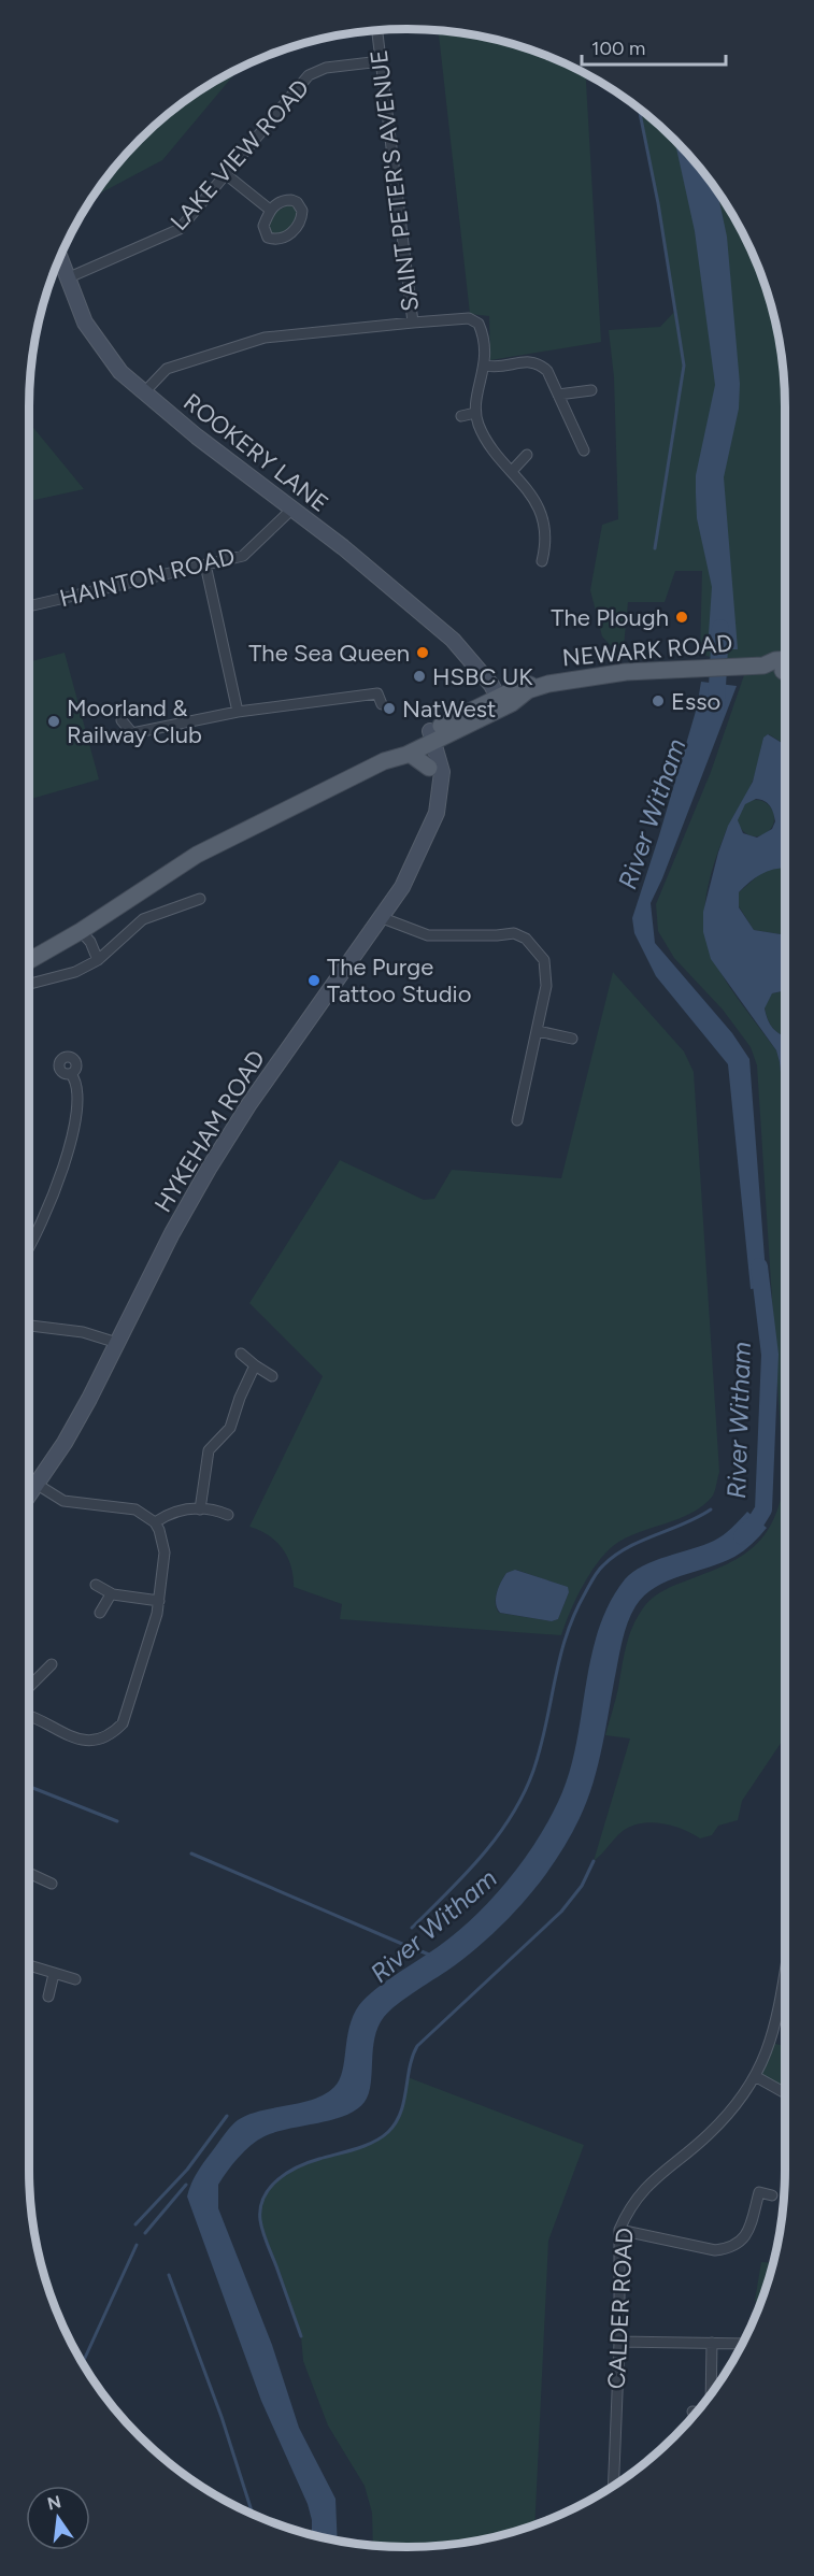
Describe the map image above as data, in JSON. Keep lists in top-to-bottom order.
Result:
{
  "streets": {
    "main road": ["NEWARK ROAD"],
    "street": [
      "LAKE VIEW ROAD",
      "SAINT PETER'S AVENUE",
      "ROOKERY LANE",
      "HAINTON ROAD",
      "HYKEHAM ROAD",
      "CALDER ROAD"
    ]
  },
  "crossings": [
    ["LAKE VIEW ROAD", "SAINT PETER'S AVENUE"],
    ["LAKE VIEW ROAD", "ROOKERY LANE"],
    ["SAINT PETER'S AVENUE", "ROOKERY LANE"],
    ["ROOKERY LANE", "HAINTON ROAD"],
    ["ROOKERY LANE", "NEWARK ROAD"],
    ["NEWARK ROAD", "HYKEHAM ROAD"]
  ],
  "water": ["River Witham"],
  "places": [
    "The Plough",
    "The Sea Queen",
    "HSBC UK",
    "Esso",
    "NatWest",
    "Moorland & Railway Club",
    "The Purge Tattoo Studio"
  ],
  "scale_bar": "100 m",
  "north": "top"
}
